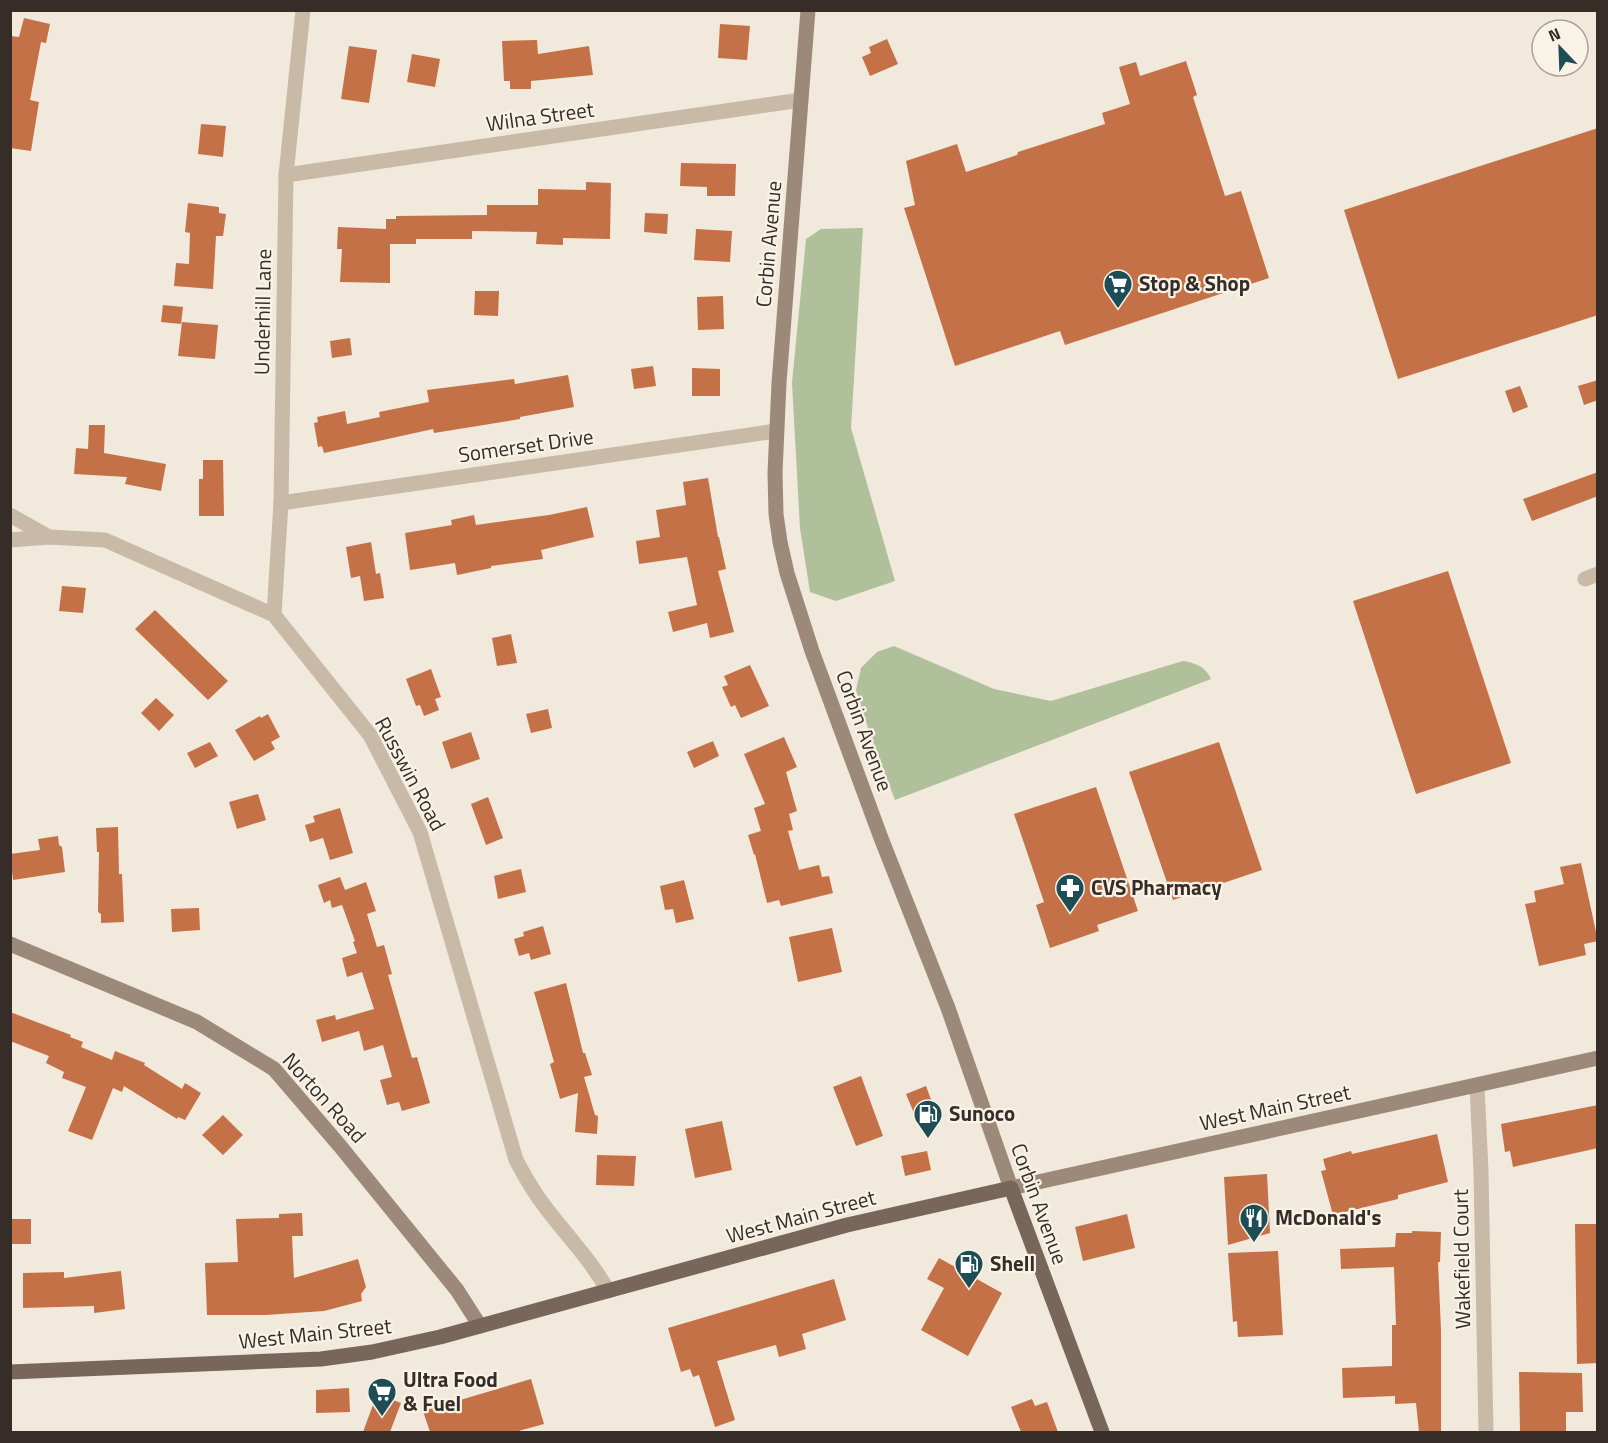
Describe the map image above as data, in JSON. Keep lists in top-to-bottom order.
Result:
{
  "streets": {
    "main road": ["Corbin Avenue", "Norton Road", "West Main Street"],
    "street": [
      "Wilna Street",
      "Underhill Lane",
      "Somerset Drive",
      "Russwin Road",
      "Wakefield Court"
    ]
  },
  "crossings": [
    ["Wilna Street", "Corbin Avenue"],
    ["Wilna Street", "Underhill Lane"],
    ["Corbin Avenue", "Somerset Drive"],
    ["Corbin Avenue", "West Main Street"],
    ["Underhill Lane", "Somerset Drive"],
    ["Underhill Lane", "Russwin Road"],
    ["Russwin Road", "West Main Street"],
    ["Norton Road", "West Main Street"],
    ["West Main Street", "Wakefield Court"]
  ],
  "places": {
    "supermarket": ["Stop & Shop", "Ultra Food & Fuel"],
    "pharmacy": ["CVS Pharmacy"],
    "fuel station": ["Sunoco", "Shell"],
    "restaurant": ["McDonald's"]
  },
  "north": "top left"
}
